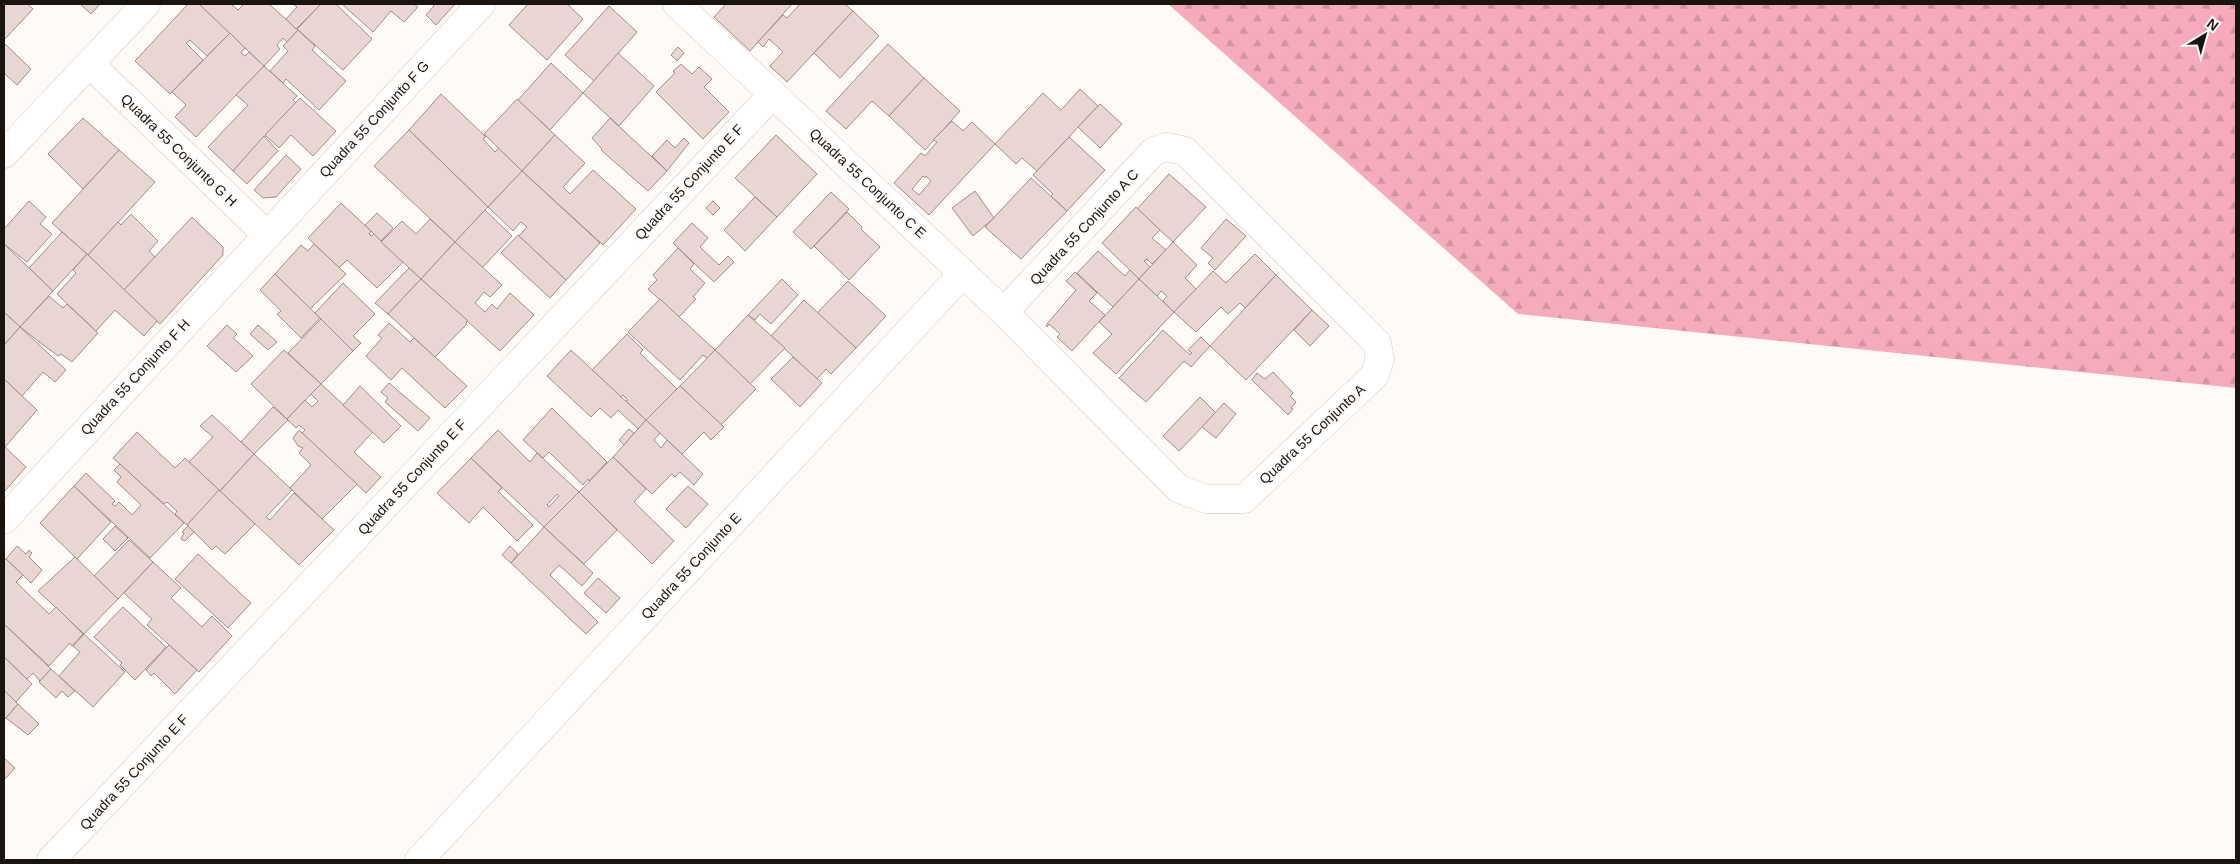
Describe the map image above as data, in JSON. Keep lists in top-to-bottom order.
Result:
{
  "streets": {
    "street": [
      "Quadra 55 Conjunto F G",
      "Quadra 55 Conjunto G H",
      "Quadra 55 Conjunto E F",
      "Quadra 55 Conjunto C E",
      "Quadra 55 Conjunto A C",
      "Quadra 55 Conjunto F H",
      "Quadra 55 Conjunto A",
      "Quadra 55 Conjunto E"
    ]
  },
  "crossings": [
    ["Quadra 55 Conjunto F G", "Quadra 55 Conjunto G H"],
    ["Quadra 55 Conjunto F G", "Quadra 55 Conjunto F H"],
    ["Quadra 55 Conjunto G H", "Quadra 55 Conjunto F H"],
    ["Quadra 55 Conjunto E F", "Quadra 55 Conjunto C E"],
    ["Quadra 55 Conjunto C E", "Quadra 55 Conjunto A C"],
    ["Quadra 55 Conjunto C E", "Quadra 55 Conjunto A"],
    ["Quadra 55 Conjunto C E", "Quadra 55 Conjunto E"],
    ["Quadra 55 Conjunto A C", "Quadra 55 Conjunto A"]
  ],
  "north": "top right"
}
